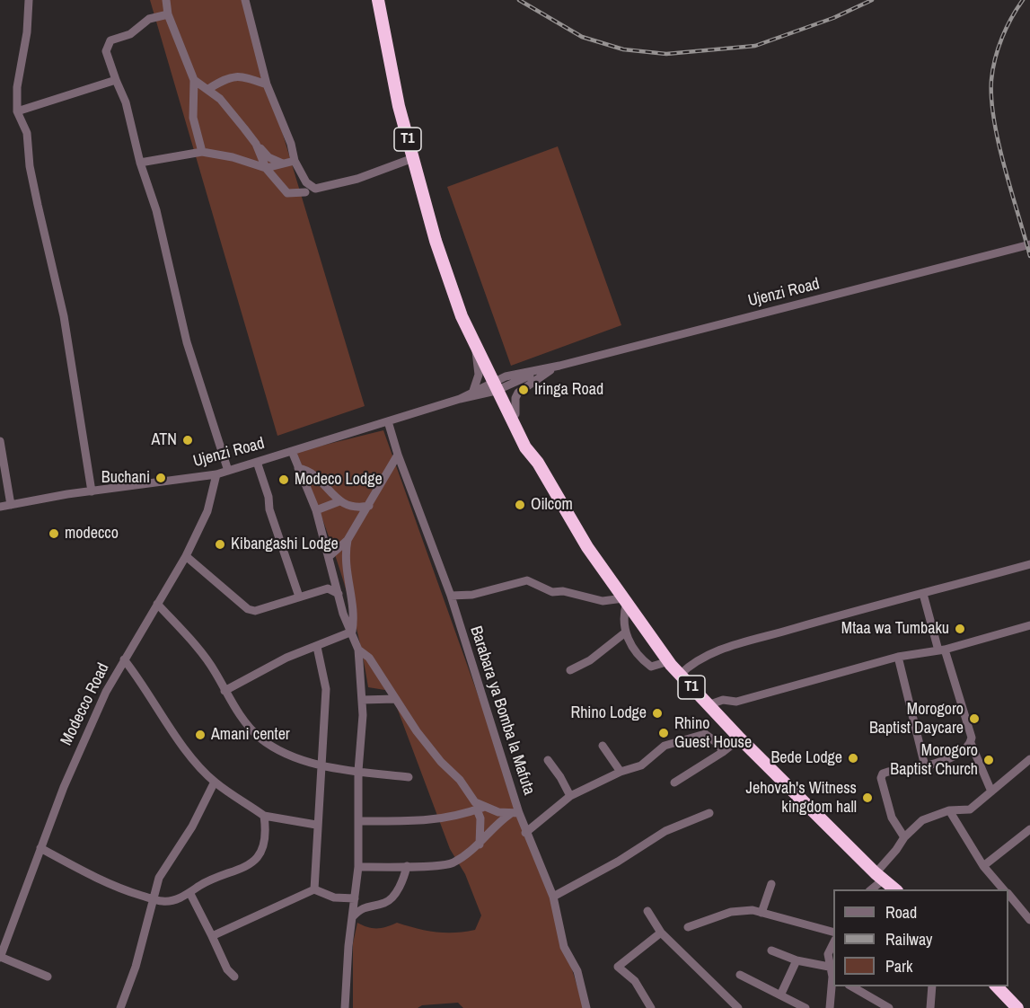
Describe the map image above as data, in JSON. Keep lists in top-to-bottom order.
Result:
{
  "streets": {
    "highway": ["T1"],
    "street": ["Ujenzi Road", "Modecco Road", "Barabara ya Bomba la Mafuta"]
  },
  "crossings": [
    ["T1", "Ujenzi Road"],
    ["Ujenzi Road", "Modecco Road"],
    ["Ujenzi Road", "Barabara ya Bomba la Mafuta"]
  ],
  "places": [
    "Iringa Road",
    "ATN",
    "Buchani",
    "Modeco Lodge",
    "Oilcom",
    "modecco",
    "Kibangashi Lodge",
    "Mtaa wa Tumbaku",
    "Rhino Lodge",
    "Morogoro Baptist Daycare",
    "Rhino Guest House",
    "Amani center",
    "Bede Lodge",
    "Morogoro Baptist Church",
    "Jehovah's Witness kingdom hall"
  ],
  "legend": ["Road", "Railway", "Park"]
}
